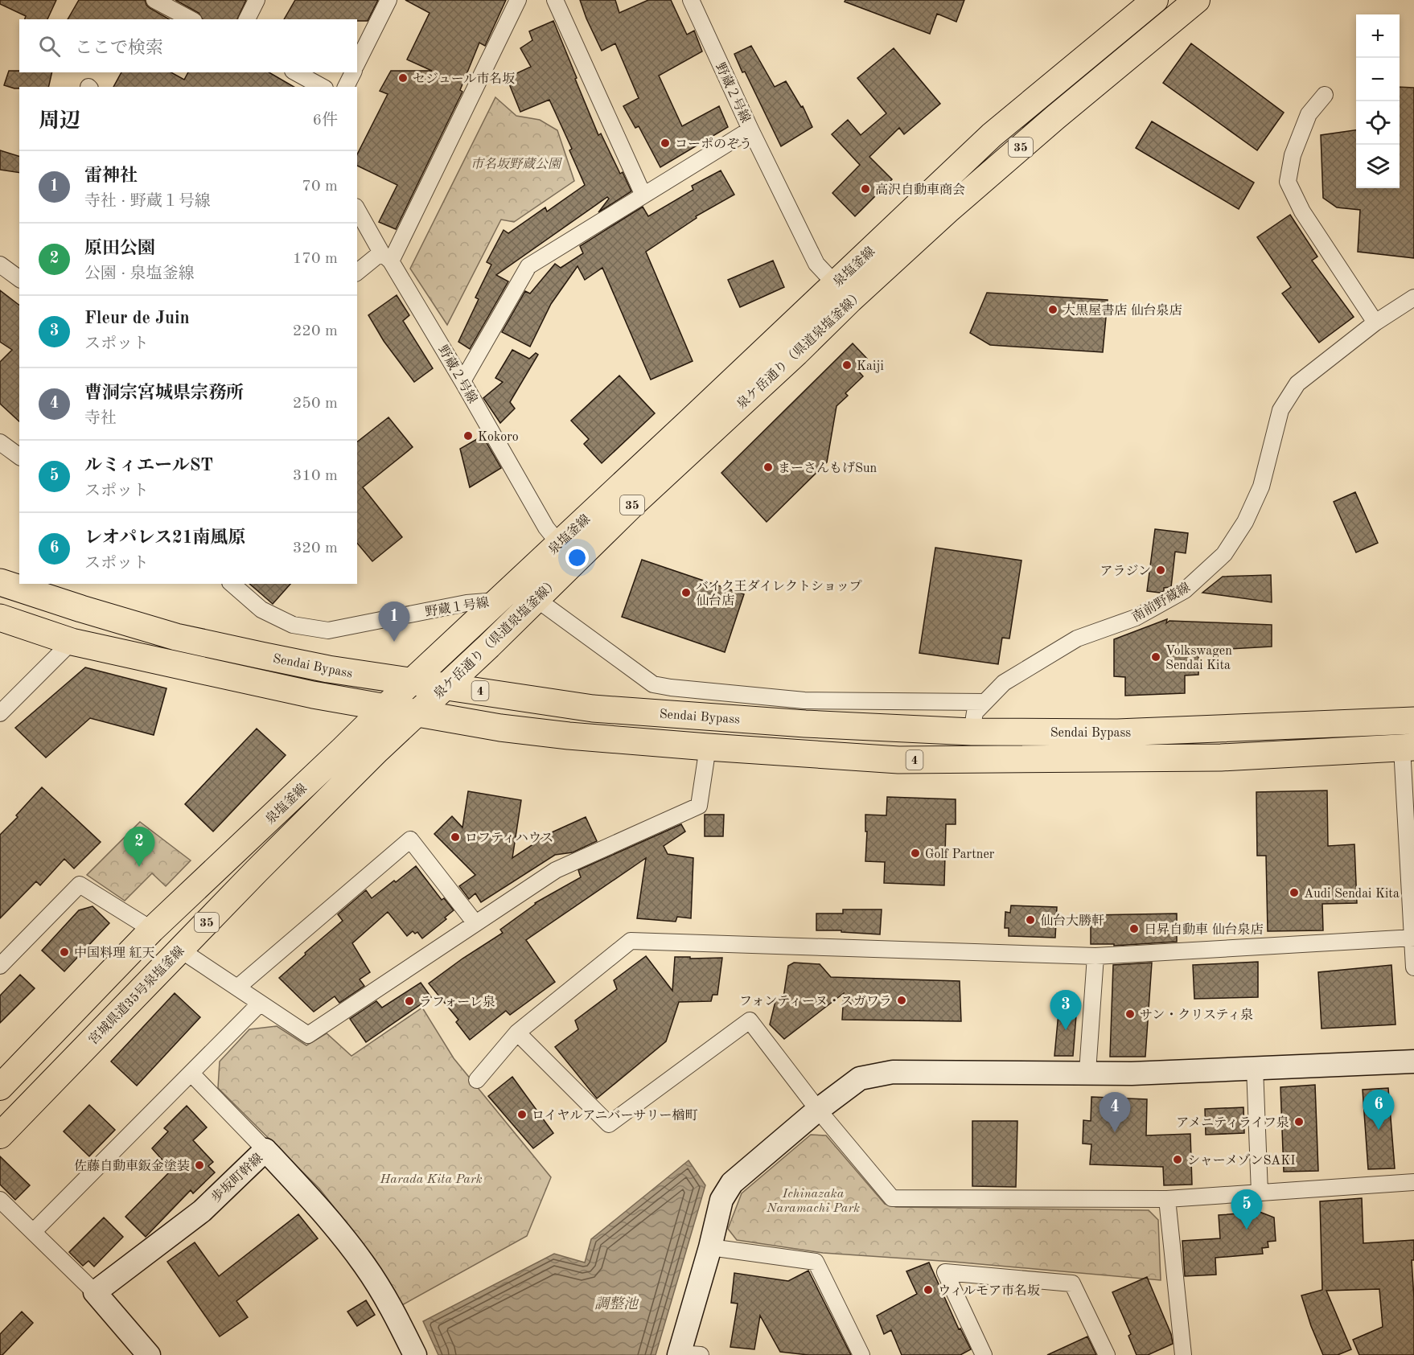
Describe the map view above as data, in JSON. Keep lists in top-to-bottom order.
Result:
{
  "streets": {
    "highway": ["Sendai Bypass", "4"],
    "main road": [
      "35",
      "泉塩釜線",
      "泉ケ岳通り（県道泉塩釜線）",
      "宮城県道35号泉塩釜線"
    ],
    "street": [
      "野蔵２号線",
      "南前野蔵線",
      "野蔵１号線",
      "歩坂町幹線"
    ]
  },
  "crossings": [
    ["野蔵２号線", "泉塩釜線"],
    ["野蔵２号線", "泉ケ岳通り（県道泉塩釜線）"],
    ["泉塩釜線", "泉ケ岳通り（県道泉塩釜線）"],
    ["泉塩釜線", "野蔵１号線"],
    ["泉塩釜線", "Sendai Bypass"],
    ["泉ケ岳通り（県道泉塩釜線）", "Sendai Bypass"],
    ["泉ケ岳通り（県道泉塩釜線）", "宮城県道35号泉塩釜線"],
    ["南前野蔵線", "Sendai Bypass"],
    ["Sendai Bypass", "宮城県道35号泉塩釜線"]
  ],
  "water": ["調整池"],
  "parks": ["市名坂野蔵公園", "Harada Kita Park", "Ichinazaka Naramachi Park"],
  "places": [
    "セジュール市名坂",
    "コーポのぞう",
    "高沢自動車商会",
    "大黒屋書店 仙台泉店",
    "Kaiji",
    "Kokoro",
    "まーさんもげSun",
    "アラジン",
    "バイク王ダイレクトショップ 仙台店",
    "Volkswagen Sendai Kita",
    "ロフティハウス",
    "Golf Partner",
    "Audi Sendai Kita",
    "仙台大勝軒",
    "日昇自動車 仙台泉店",
    "中国料理 紅天",
    "フォンティーヌ・スガワラ",
    "ラフォーレ泉",
    "サン・クリスティ泉",
    "ロイヤルアニバーサリー楢町",
    "アメニティライフ泉",
    "シャーメゾンSAKI",
    "佐藤自動車鈑金塗装",
    "ウィルモア市名坂"
  ],
  "page": {
    "map_buttons": ["+", "−"],
    "search": "ここで検索",
    "heading": ["周辺", "6件"],
    "list": [
      {
        "mark": "1",
        "name": "雷神社",
        "note": "寺社 · 野蔵１号線",
        "value": "70 m"
      },
      {
        "mark": "2",
        "name": "原田公園",
        "note": "公園 · 泉塩釜線",
        "value": "170 m"
      },
      {
        "mark": "3",
        "name": "Fleur de Juin",
        "note": "スポット",
        "value": "220 m"
      },
      {
        "mark": "4",
        "name": "曹洞宗宮城県宗務所",
        "note": "寺社",
        "value": "250 m"
      },
      {
        "mark": "5",
        "name": "ルミィエールST",
        "note": "スポット",
        "value": "310 m"
      },
      {
        "mark": "6",
        "name": "レオパレス21南風原",
        "note": "スポット",
        "value": "320 m"
      }
    ],
    "pins": [
      "1",
      "2",
      "3",
      "6",
      "4",
      "5"
    ]
  }
}
